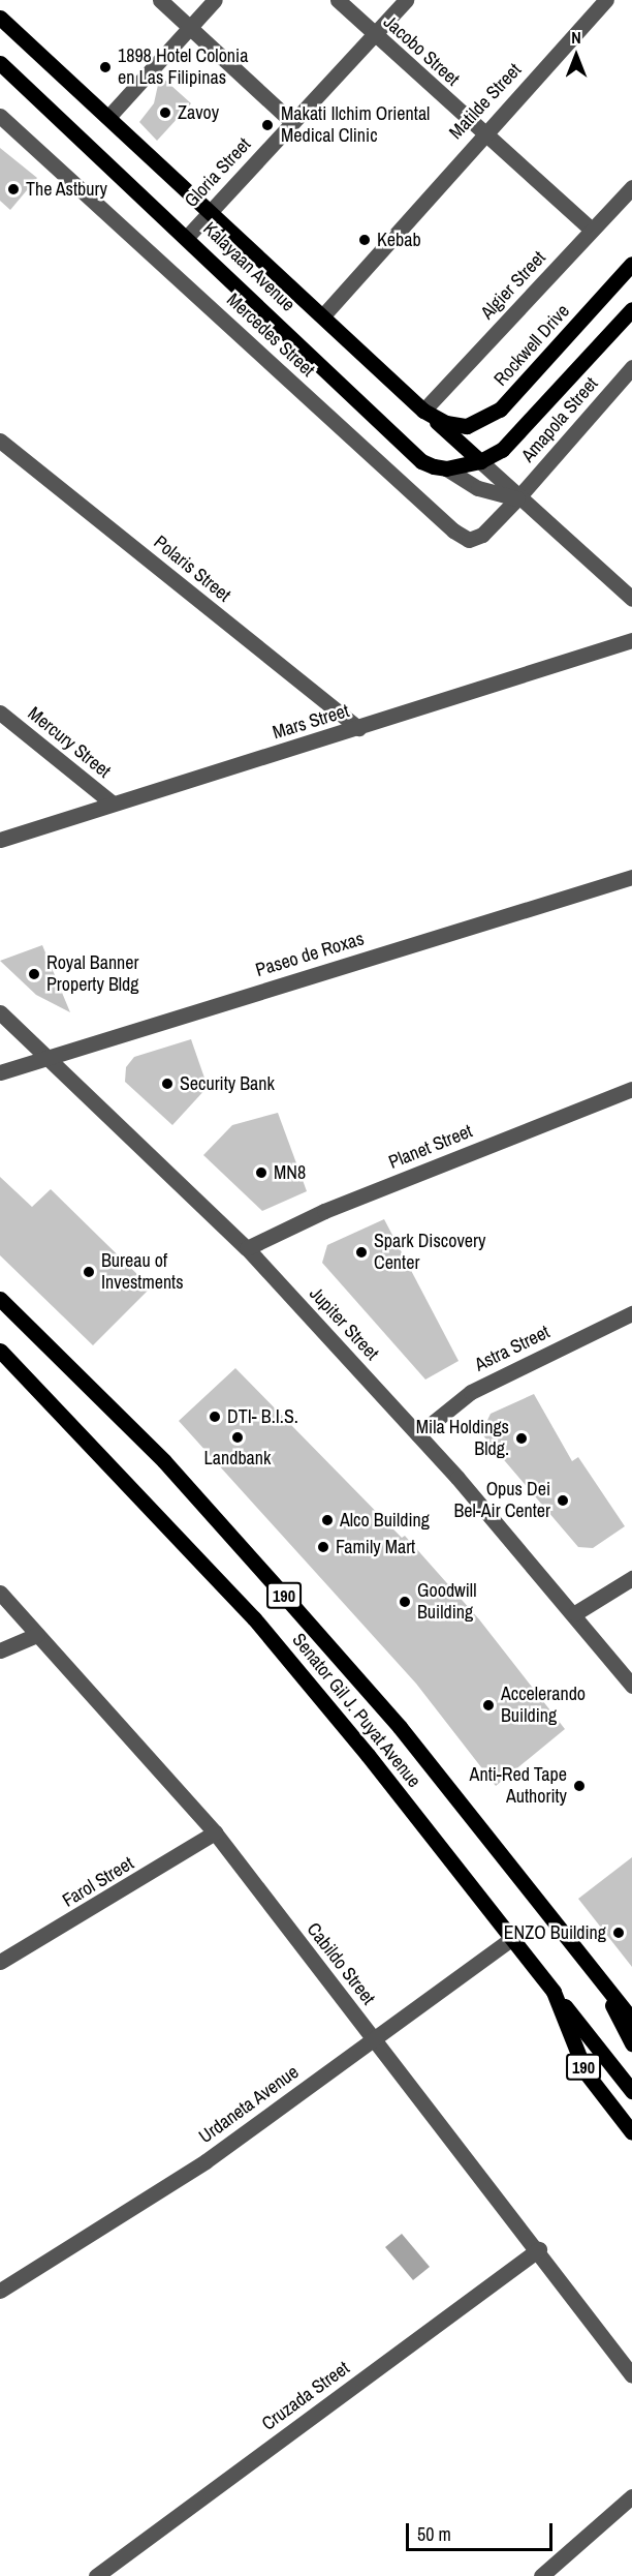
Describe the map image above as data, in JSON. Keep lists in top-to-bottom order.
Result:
{
  "streets": {
    "main road": [
      "Kalayaan Avenue",
      "Rockwell Drive",
      "190",
      "Senator Gil J. Puyat Avenue"
    ],
    "street": [
      "Jacobo Street",
      "Matilde Street",
      "Gloria Street",
      "Algier Street",
      "Mercedes Street",
      "Amapola Street",
      "Polaris Street",
      "Mars Street",
      "Mercury Street",
      "Paseo de Roxas",
      "Planet Street",
      "Jupiter Street",
      "Astra Street",
      "Farol Street",
      "Cabildo Street",
      "Urdaneta Avenue",
      "Cruzada Street"
    ]
  },
  "crossings": [
    ["Jacobo Street", "Matilde Street"],
    ["Jacobo Street", "Gloria Street"],
    ["Jacobo Street", "Algier Street"],
    ["Matilde Street", "Kalayaan Avenue"],
    ["Gloria Street", "Kalayaan Avenue"],
    ["Kalayaan Avenue", "Algier Street"],
    ["Kalayaan Avenue", "Rockwell Drive"],
    ["Mercedes Street", "Amapola Street"],
    ["Polaris Street", "Mars Street"],
    ["Mars Street", "Mercury Street"],
    ["Paseo de Roxas", "Jupiter Street"],
    ["Planet Street", "Jupiter Street"],
    ["Jupiter Street", "Astra Street"],
    ["Senator Gil J. Puyat Avenue", "Urdaneta Avenue"],
    ["Farol Street", "Cabildo Street"],
    ["Cabildo Street", "Urdaneta Avenue"],
    ["Cabildo Street", "Cruzada Street"]
  ],
  "places": [
    "1898 Hotel Colonia en Las Filipinas",
    "Zavoy",
    "Makati Ilchim Oriental Medical Clinic",
    "The Astbury",
    "Kebab",
    "Royal Banner Property Bldg",
    "Security Bank",
    "MN8",
    "Spark Discovery Center",
    "Bureau of Investments",
    "DTI- B.I.S.",
    "Landbank",
    "Mila Holdings Bldg.",
    "Opus Dei Bel-Air Center",
    "Alco Building",
    "Family Mart",
    "Goodwill Building",
    "Accelerando Building",
    "Anti-Red Tape Authority",
    "ENZO Building"
  ],
  "scale_bar": "50 m",
  "north": "top"
}
